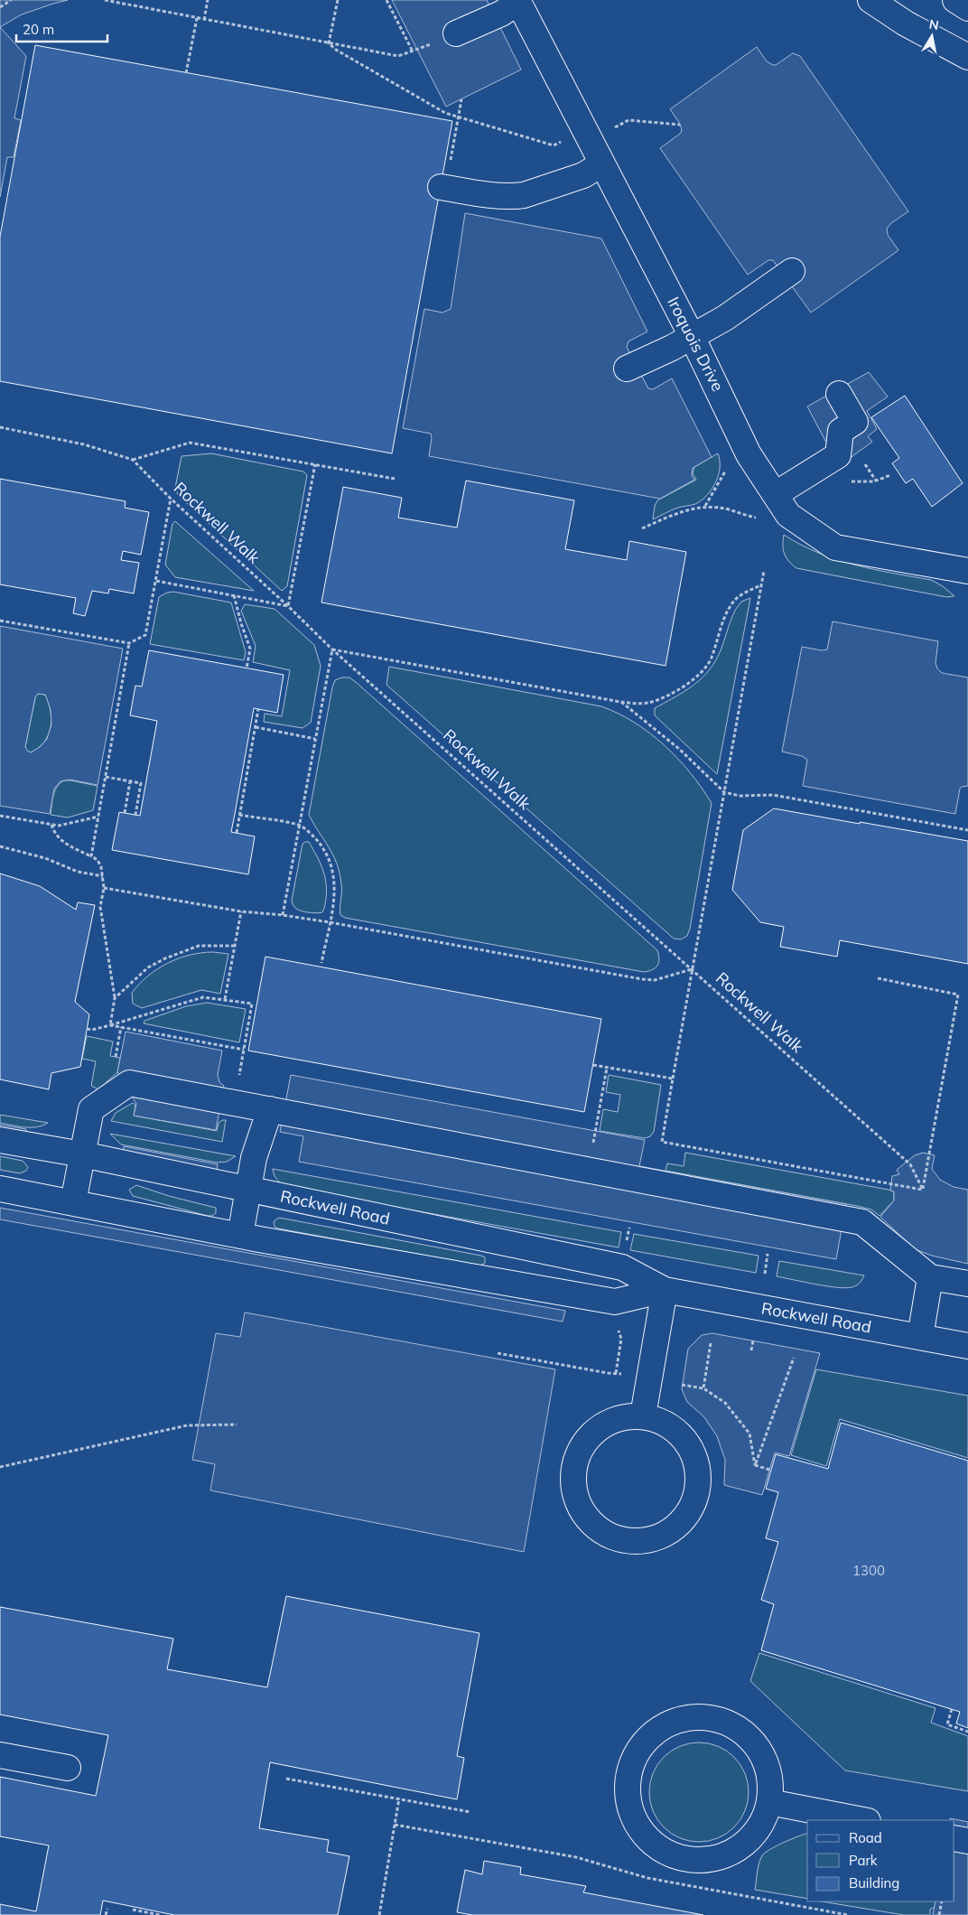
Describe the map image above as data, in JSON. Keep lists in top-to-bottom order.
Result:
{
  "streets": {
    "main road": ["Iroquois Drive", "Rockwell Road"],
    "path": ["Rockwell Walk"]
  },
  "house_numbers": ["1300"],
  "legend": ["Road", "Park", "Building"],
  "scale_bar": "20 m",
  "north": "top"
}
